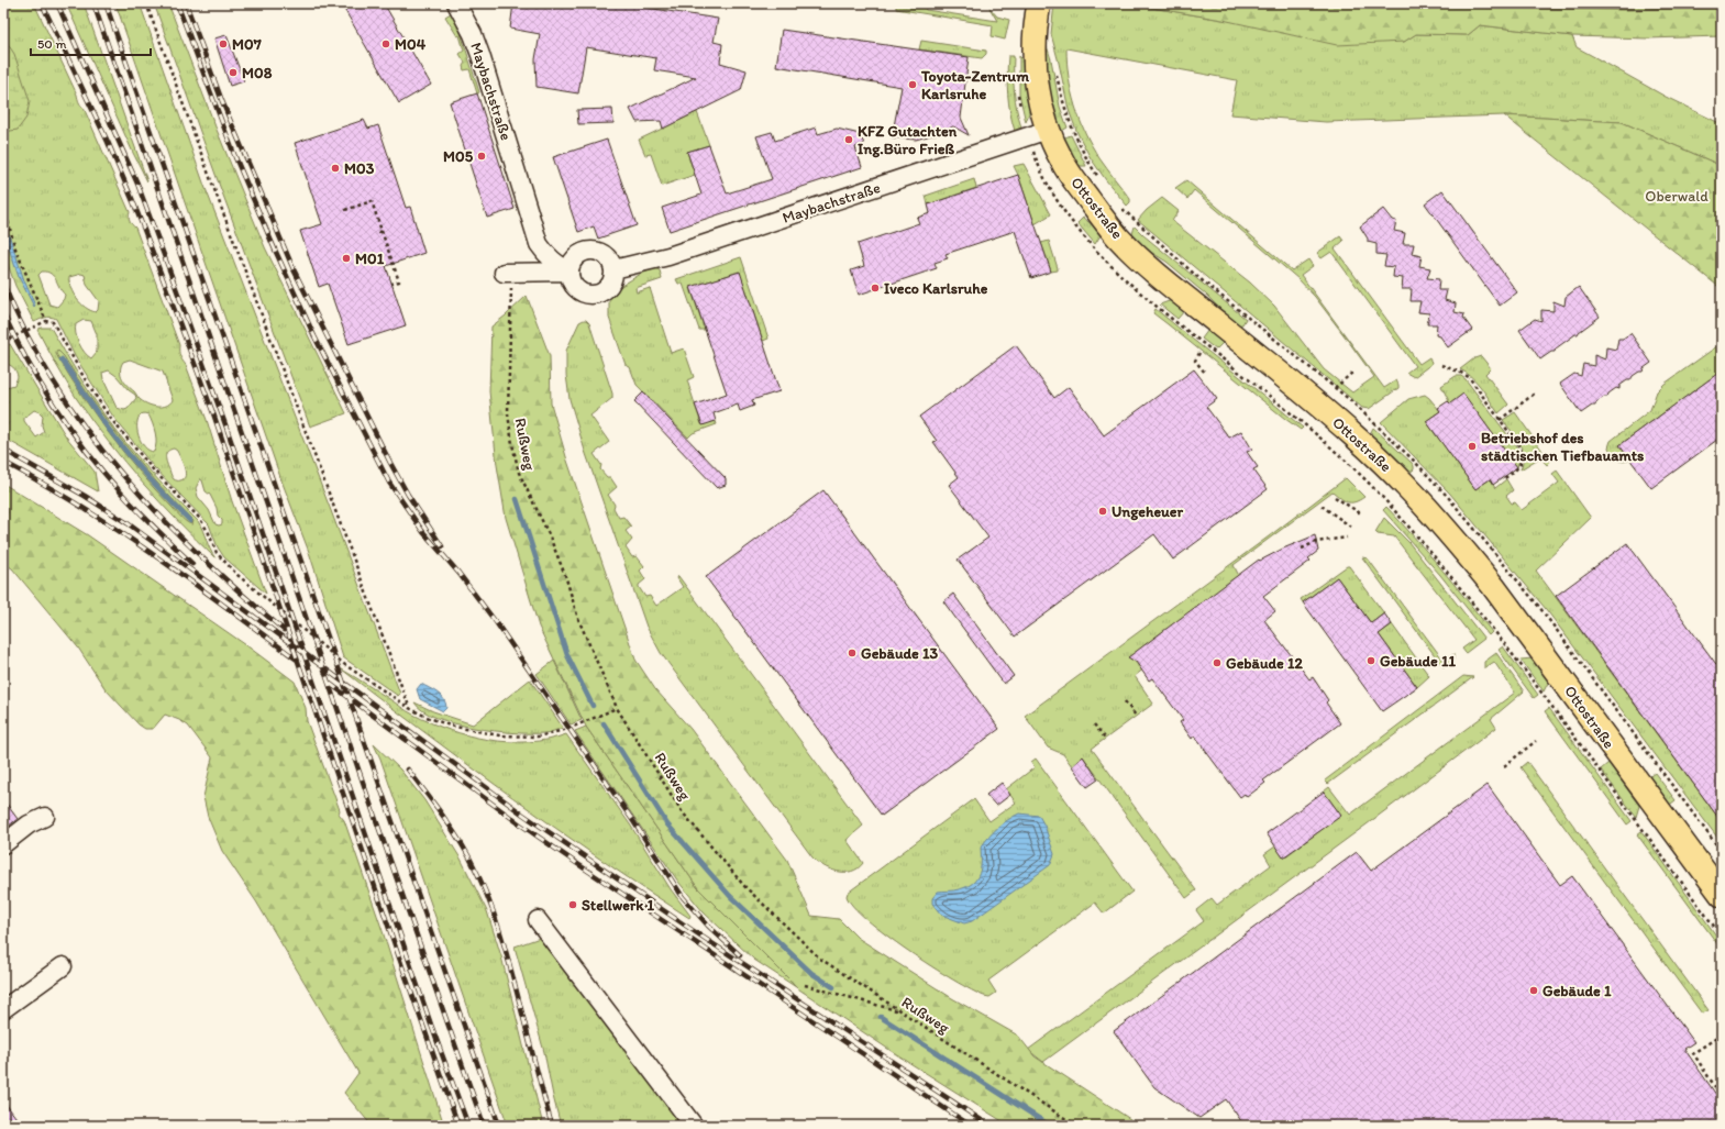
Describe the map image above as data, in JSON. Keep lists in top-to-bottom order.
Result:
{
  "streets": {
    "main road": ["Ottostraße"],
    "street": ["Maybachstraße"],
    "path": ["Rußweg"]
  },
  "crossings": [
    ["Maybachstraße", "Ottostraße"]
  ],
  "parks": ["Oberwald"],
  "places": [
    "M07",
    "M04",
    "M08",
    "Toyota-Zentrum Karlsruhe",
    "KFZ Gutachten Ing.Büro Frieß",
    "M05",
    "M03",
    "M01",
    "Iveco Karlsruhe",
    "Betriebshof des städtischen Tiefbauamts",
    "Ungeheuer",
    "Gebäude 13",
    "Gebäude 11",
    "Gebäude 12",
    "Stellwerk 1",
    "Gebäude 1"
  ],
  "scale_bar": "50 m"
}
